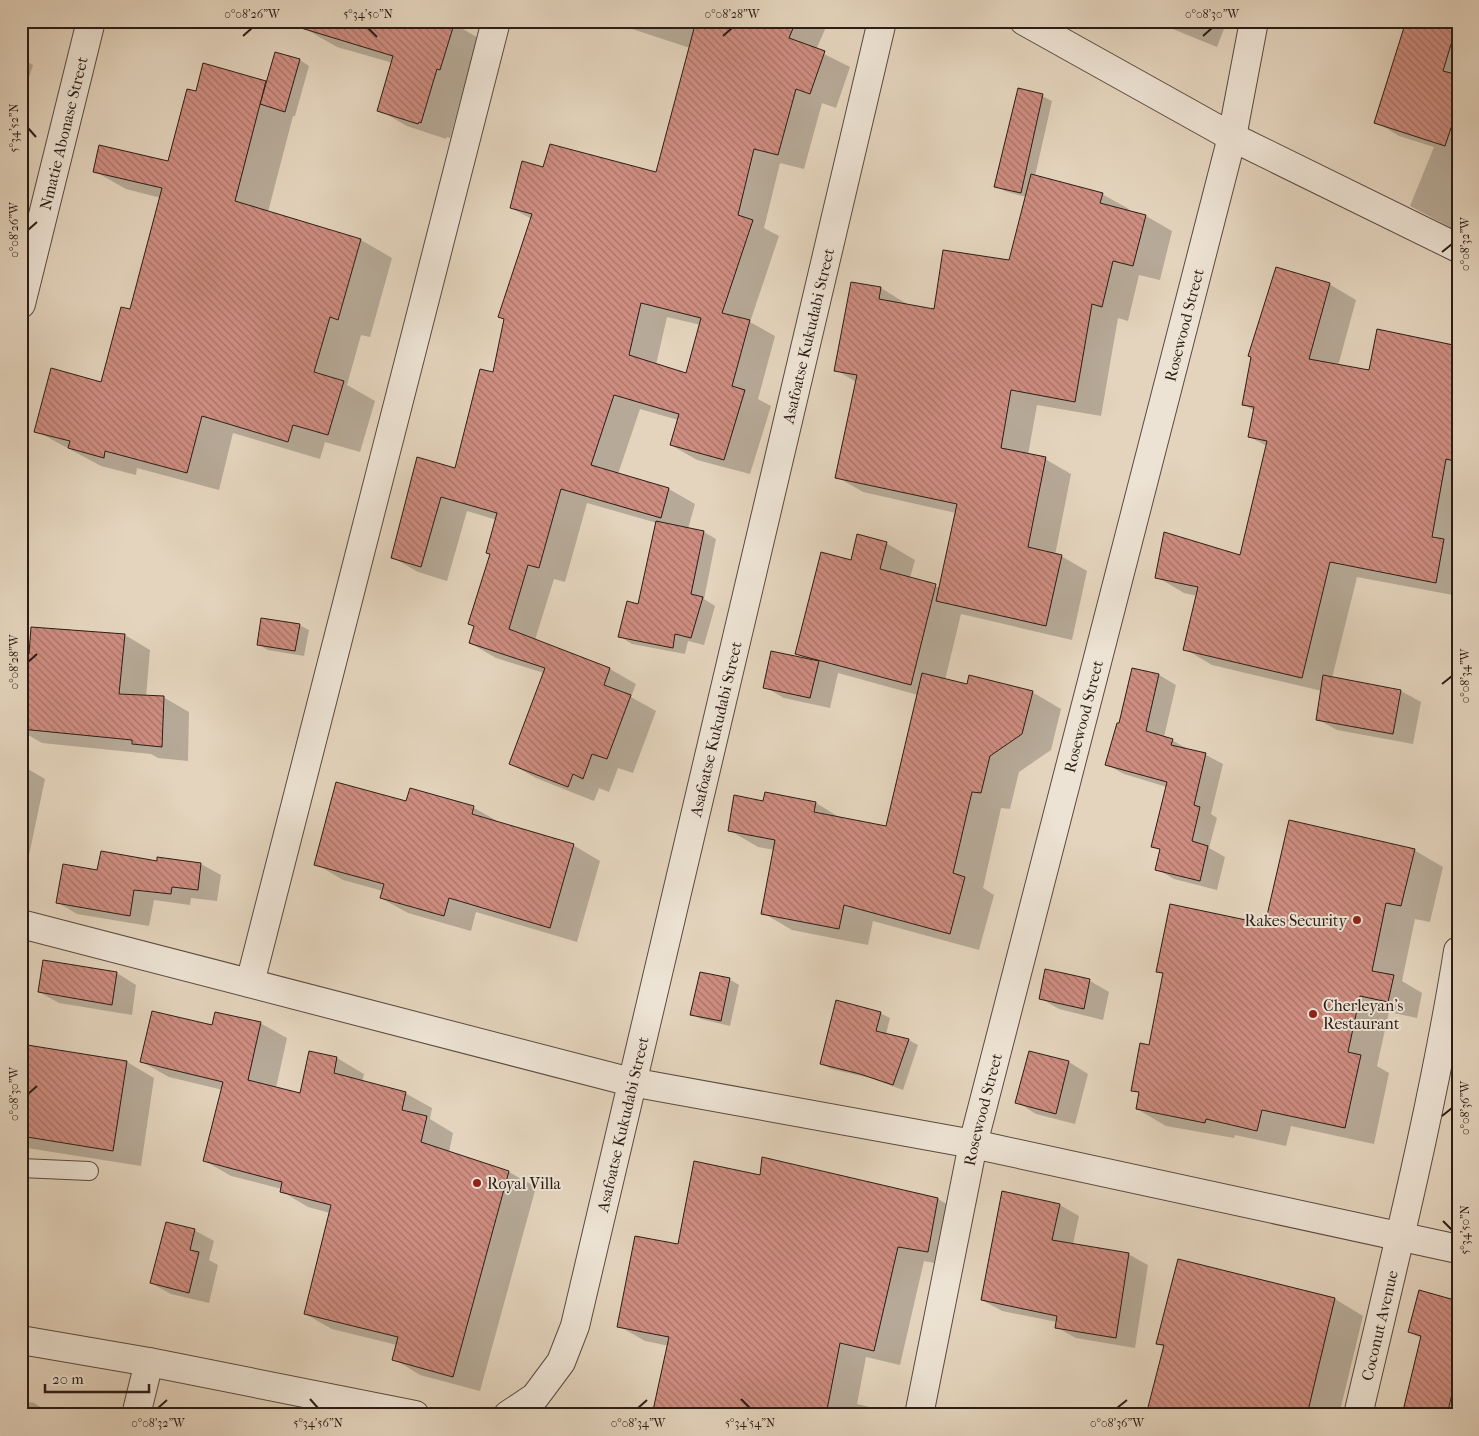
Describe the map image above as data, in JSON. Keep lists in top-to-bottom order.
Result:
{
  "streets": {
    "street": [
      "Nmatie Abonase Street",
      "Rosewood Street",
      "Asafoatse Kukudabi Street",
      "Coconut Avenue"
    ]
  },
  "places": ["Rakes Security", "Cherleyan’s Restaurant", "Royal Villa"],
  "scale_bar": "20 m",
  "coordinates": [
    "0°08'26\"W",
    "5°34'50\"N",
    "0°08'28\"W",
    "0°08'30\"W",
    "5°34'52\"N",
    "0°08'32\"W",
    "0°08'34\"W",
    "0°08'36\"W",
    "5°34'56\"N",
    "5°34'54\"N"
  ]
}
